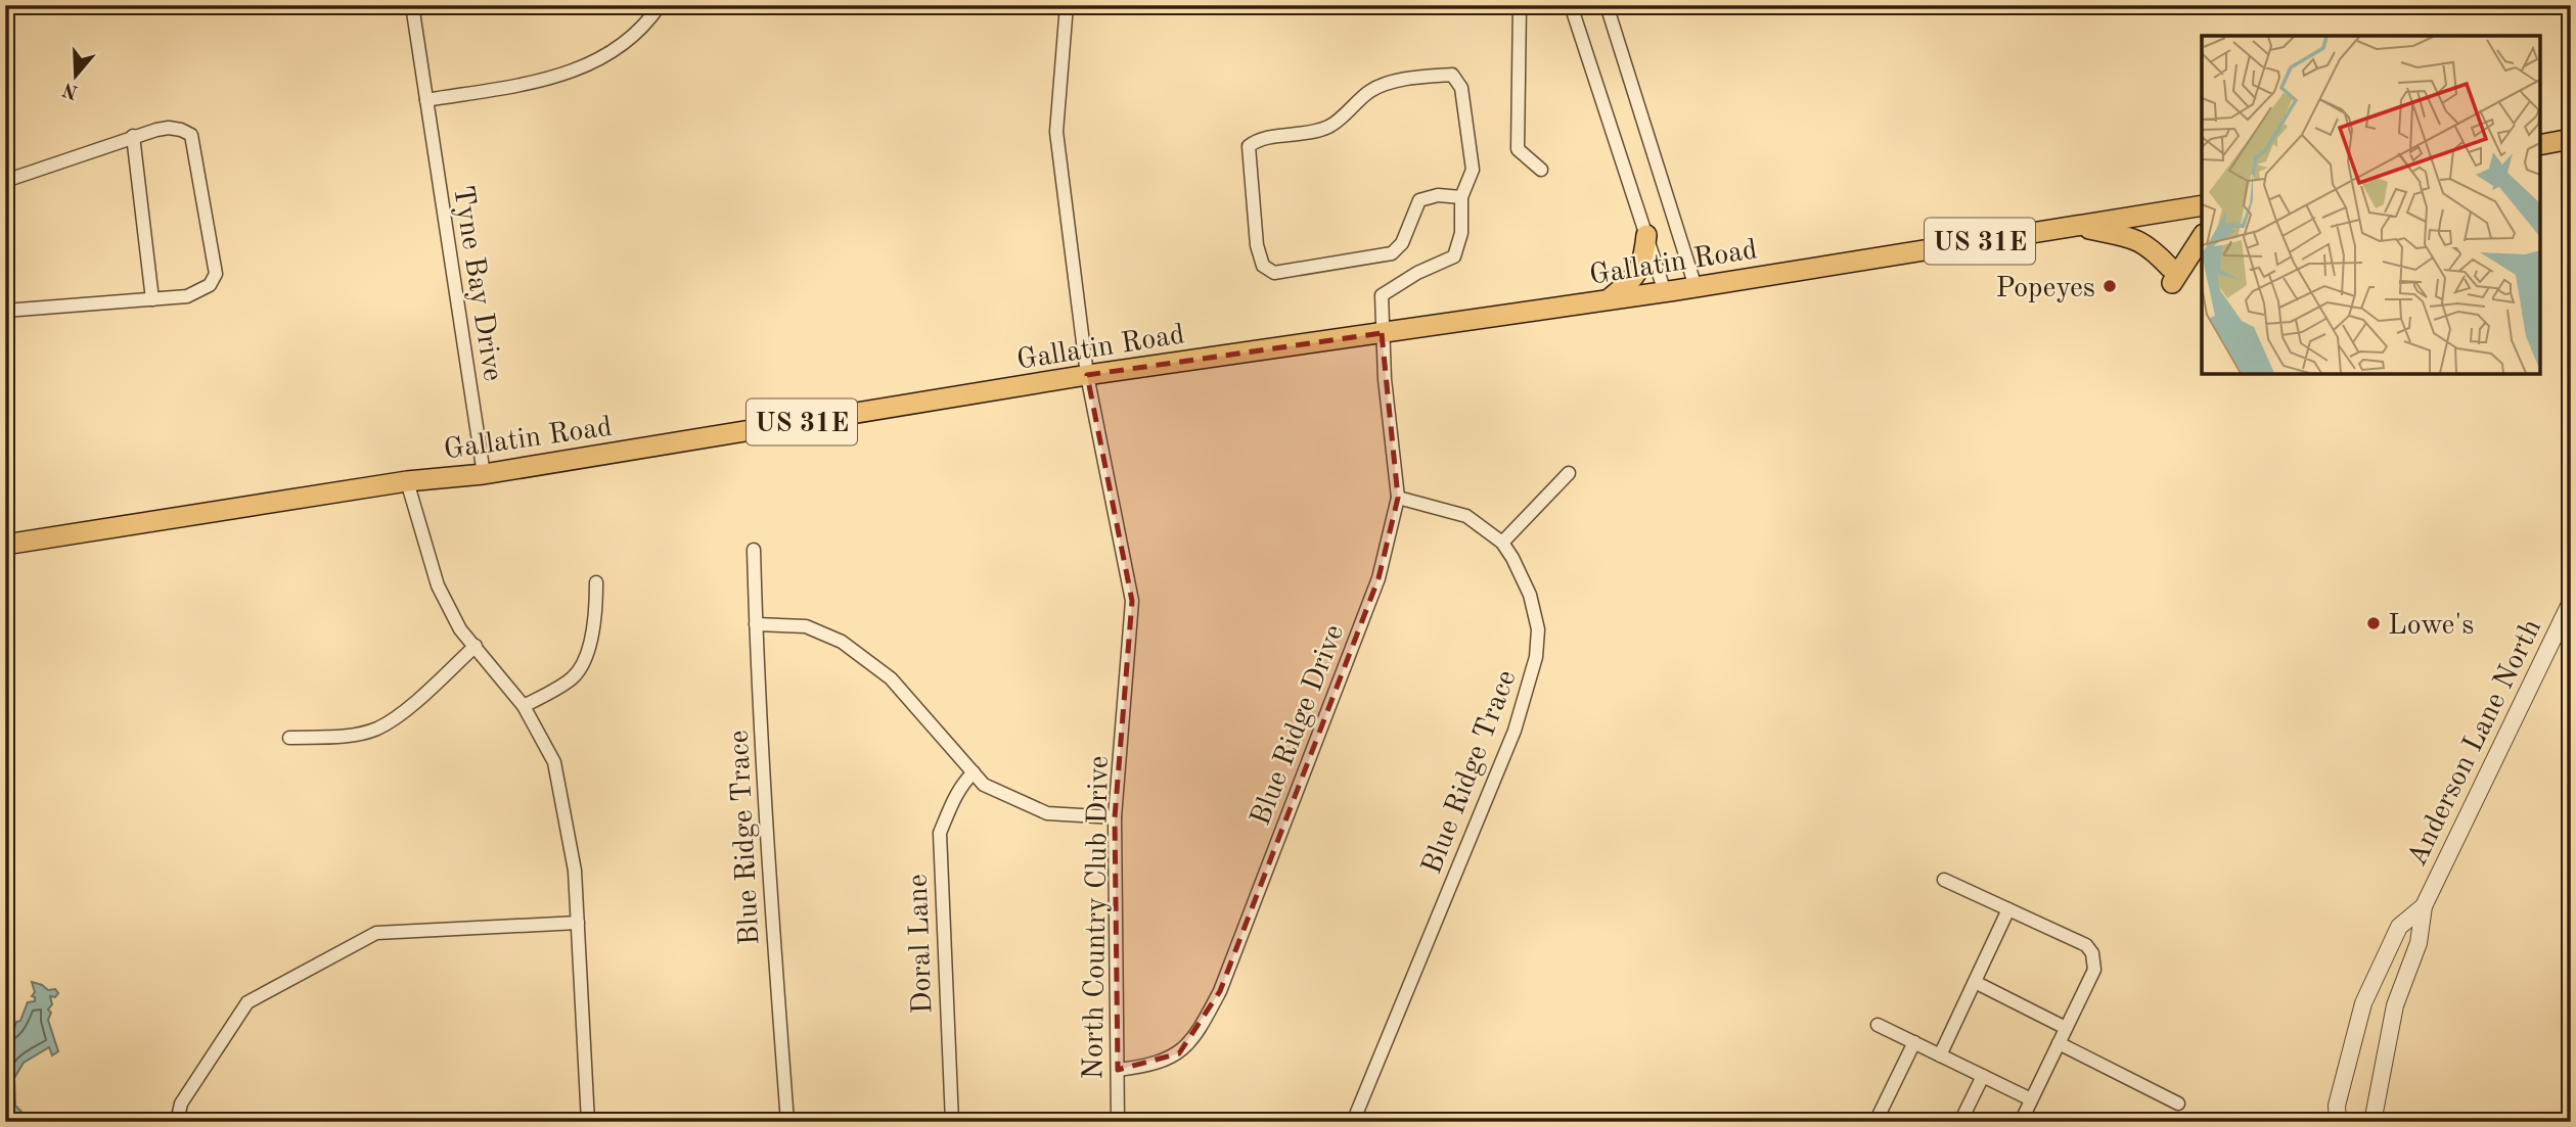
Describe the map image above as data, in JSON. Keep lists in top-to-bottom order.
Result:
{
  "streets": {
    "main road": ["US 31E", "Gallatin Road"],
    "street": [
      "Tyne Bay Drive",
      "Blue Ridge Drive",
      "Anderson Lane North",
      "Blue Ridge Trace",
      "North Country Club Drive",
      "Doral Lane"
    ]
  },
  "crossings": [
    ["Gallatin Road", "Tyne Bay Drive"],
    ["Gallatin Road", "Blue Ridge Drive"],
    ["Gallatin Road", "North Country Club Drive"],
    ["Blue Ridge Drive", "Blue Ridge Trace"],
    ["Blue Ridge Drive", "North Country Club Drive"]
  ],
  "places": ["Popeyes", "Lowe's"],
  "north": "bottom"
}
